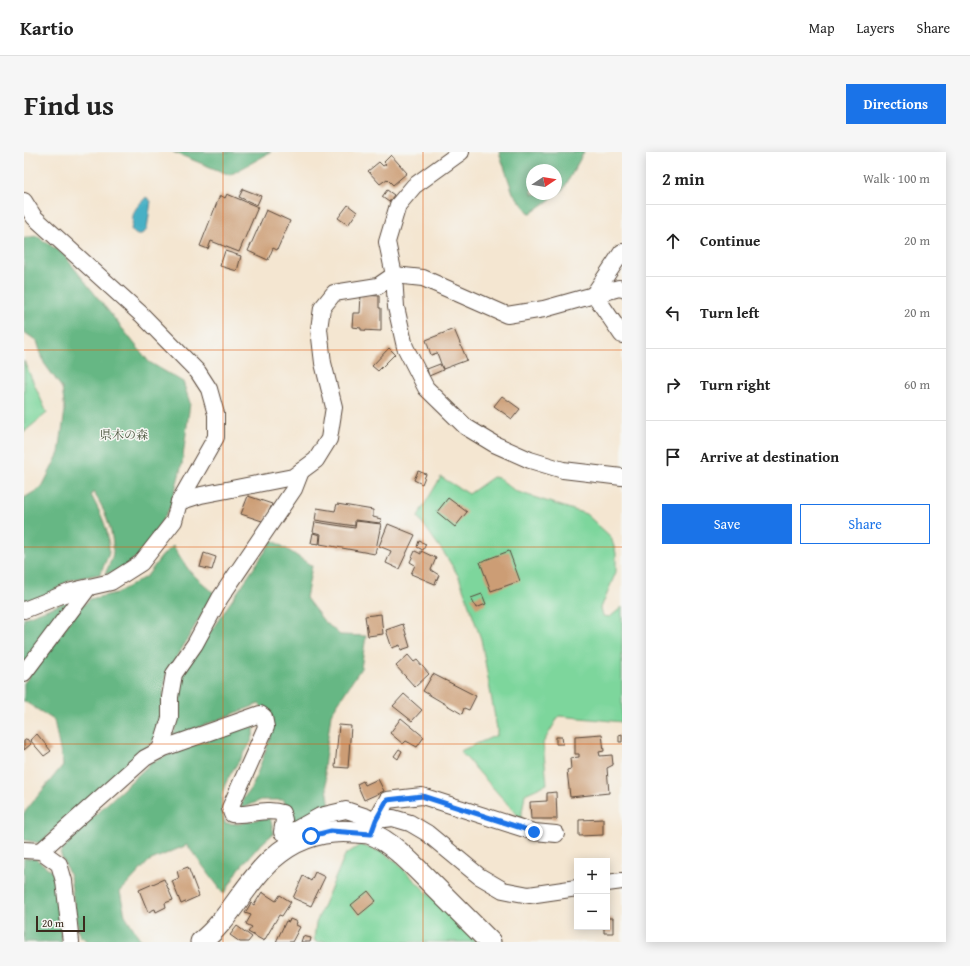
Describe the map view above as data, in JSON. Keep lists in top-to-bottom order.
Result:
{
  "parks": ["県木の森"],
  "scale_bar": "20 m",
  "north": "right",
  "page": {
    "header": "Kartio",
    "nav": ["Map", "Layers", "Share"],
    "title": "Find us",
    "buttons": [
      "Directions",
      ["Save", "Share"]
    ],
    "heading": ["2 min", "Walk · 100 m"],
    "list": [
      ["Continue", "20 m"],
      ["Turn left", "20 m"],
      ["Turn right", "60 m"],
      "Arrive at destination"
    ],
    "map_buttons": ["+", "−"],
    "scale": "20 m"
  }
}
